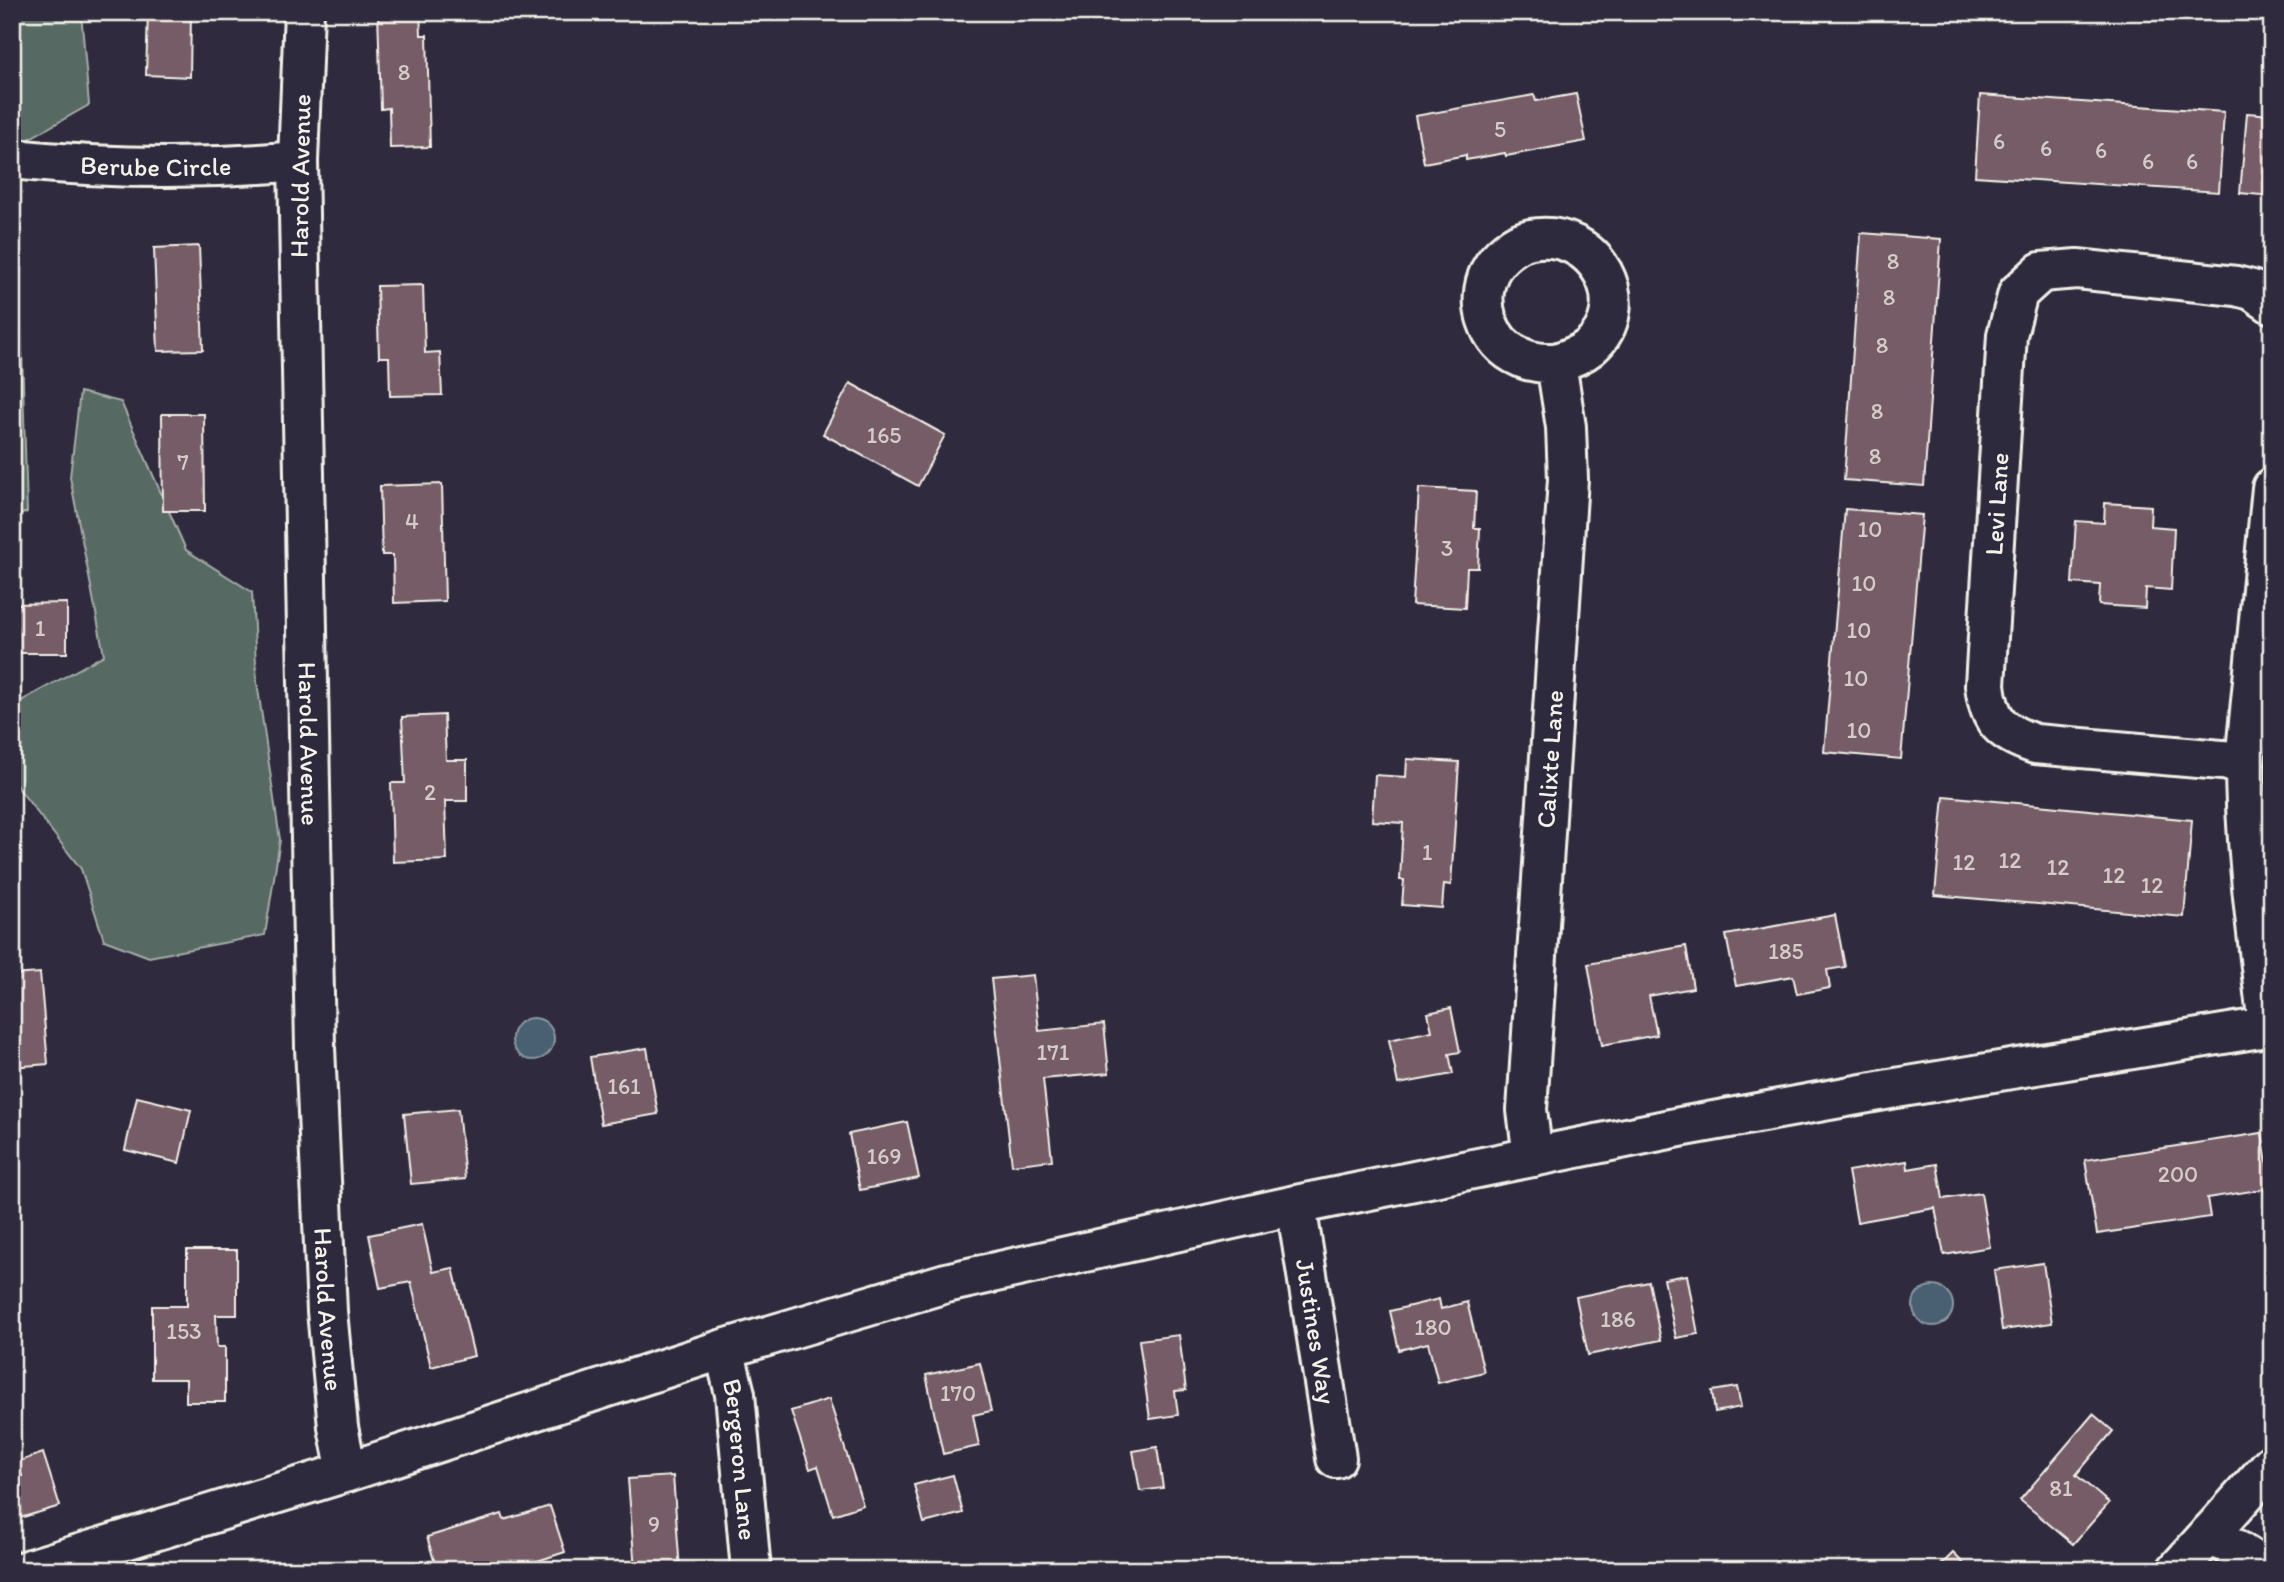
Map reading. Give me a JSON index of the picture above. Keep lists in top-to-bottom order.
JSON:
{
  "streets": {
    "street": [
      "Berube Circle",
      "Harold Avenue",
      "Levi Lane",
      "Calixte Lane",
      "Justines Way",
      "Bergeron Lane"
    ]
  },
  "crossings": [
    ["Berube Circle", "Harold Avenue"]
  ],
  "house_numbers": [
    "8",
    "5",
    "6",
    "6",
    "6",
    "6",
    "6",
    "8",
    "8",
    "8",
    "8",
    "165",
    "8",
    "7",
    "4",
    "10",
    "3",
    "10",
    "1",
    "10",
    "10",
    "10",
    "2",
    "1",
    "12",
    "12",
    "12",
    "12",
    "12",
    "185",
    "171",
    "161",
    "169",
    "200",
    "186",
    "180",
    "153",
    "170",
    "81",
    "9"
  ]
}
